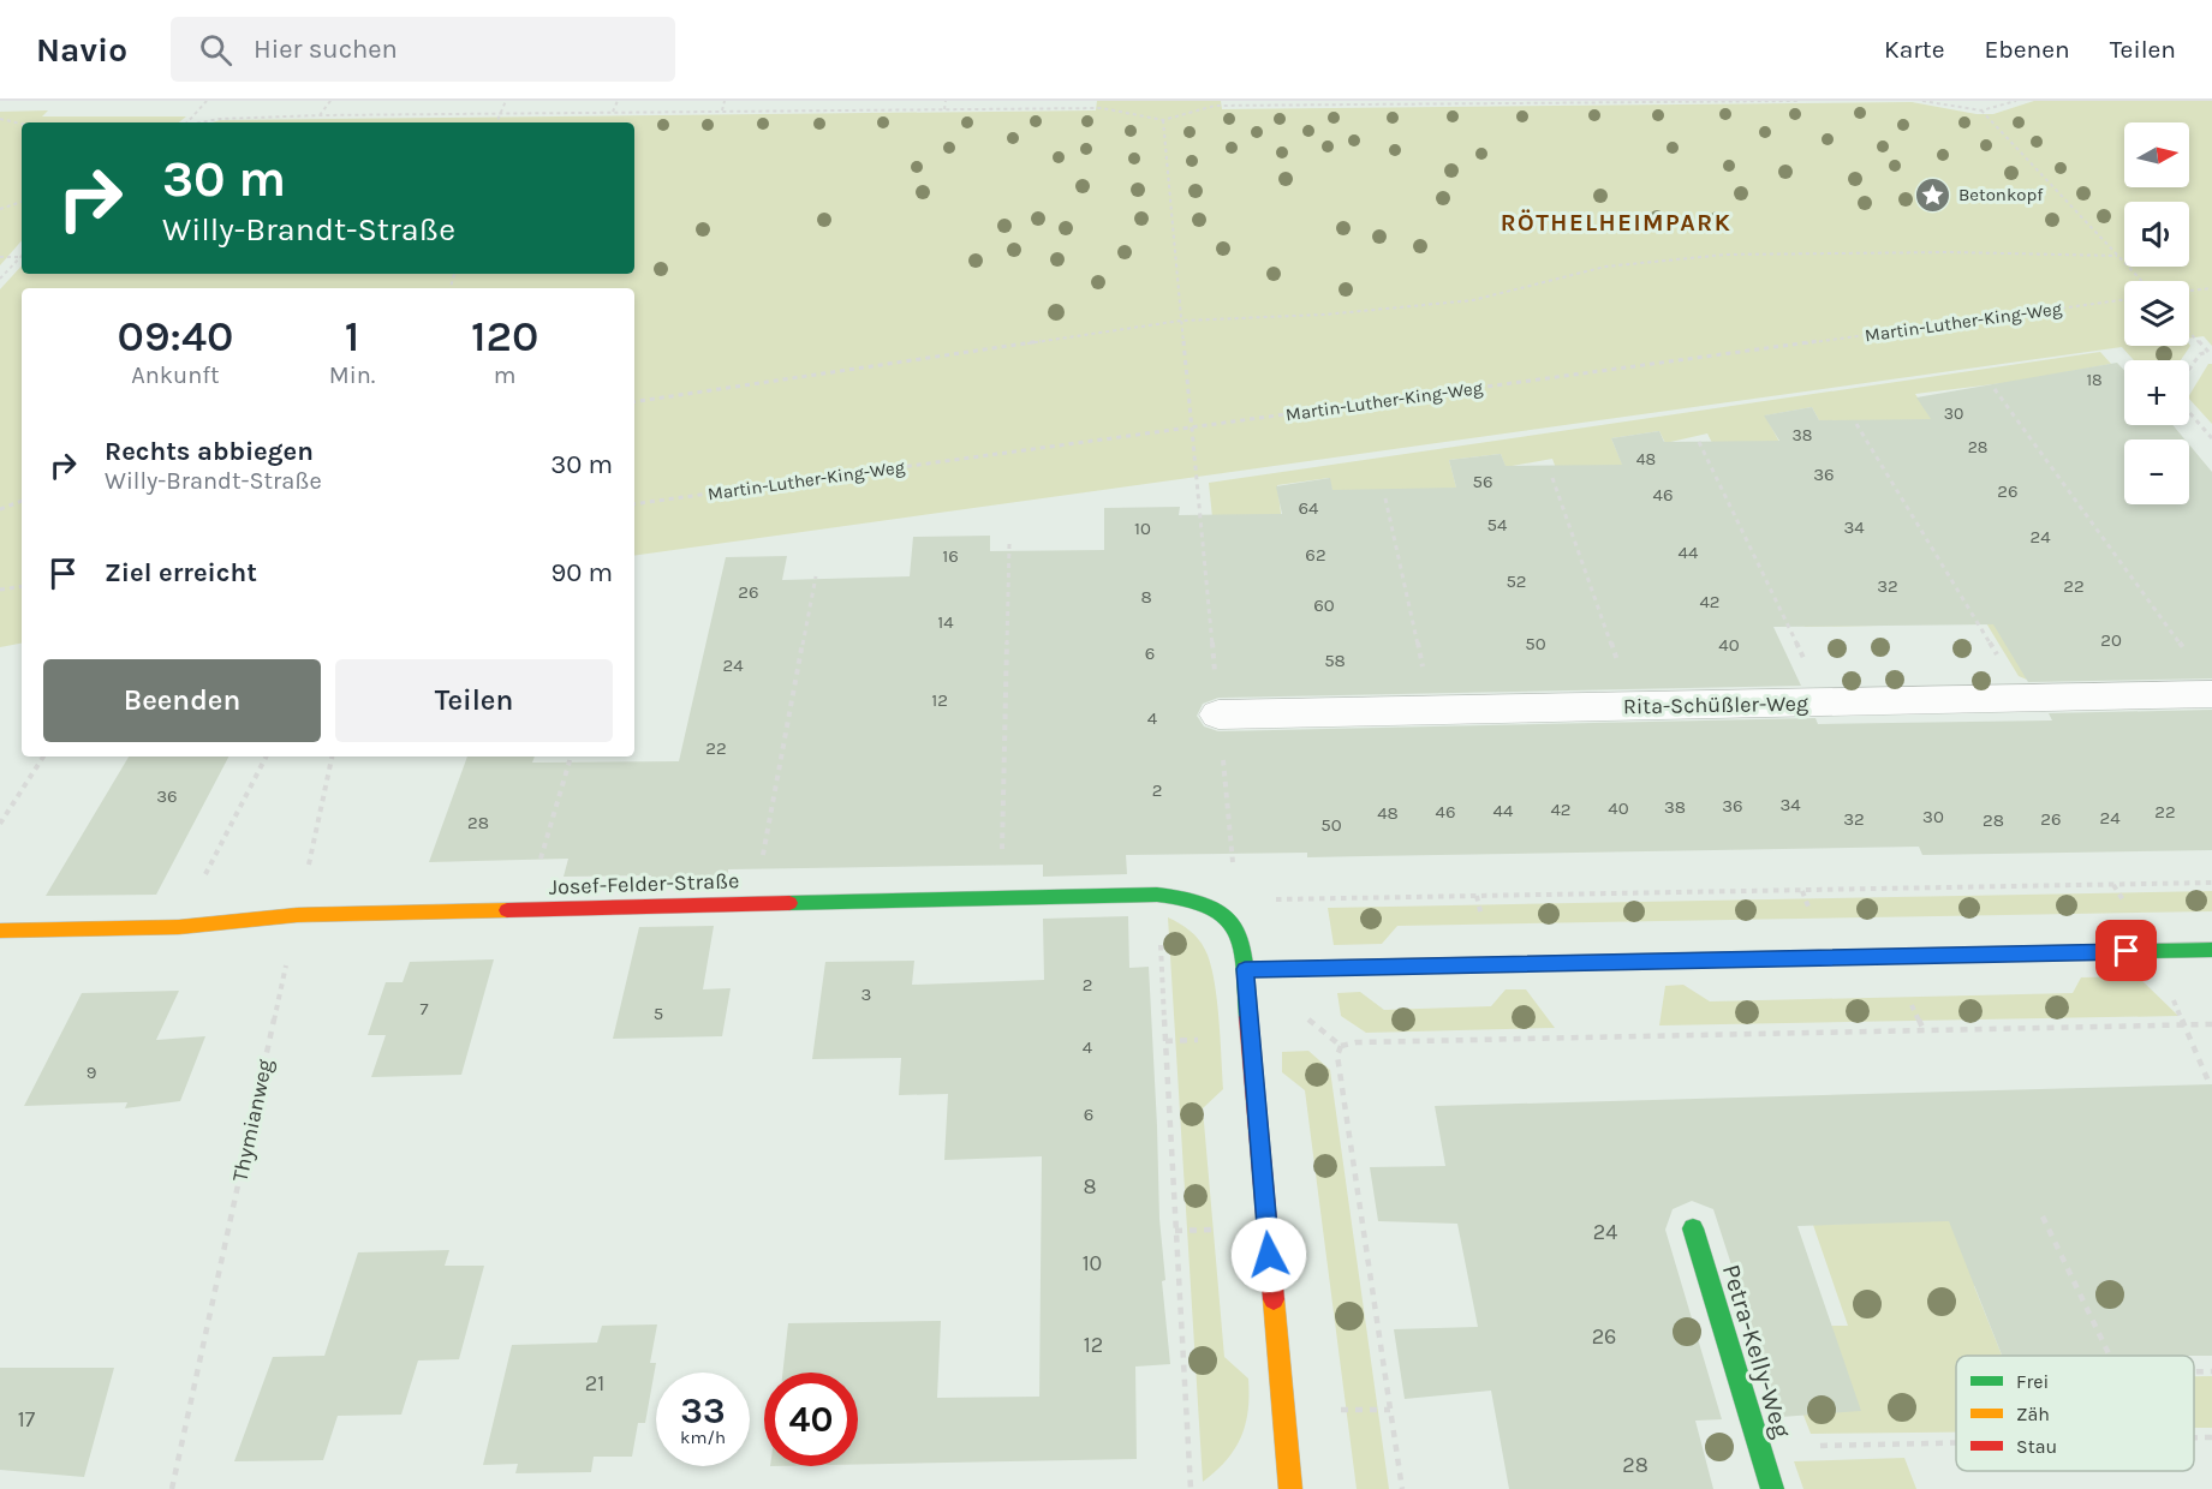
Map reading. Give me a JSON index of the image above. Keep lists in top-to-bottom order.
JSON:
{
  "streets": {
    "street": ["Rita-Schüßler-Weg", "Josef-Felder-Straße", "Petra-Kelly-Weg"],
    "path": ["Martin-Luther-King-Weg", "Thymianweg"]
  },
  "crossings": [
    ["Josef-Felder-Straße", "Thymianweg"]
  ],
  "districts": ["RÖTHELHEIMPARK"],
  "places": {
    "place": ["Betonkopf"]
  },
  "house_numbers": [
    "18",
    "30",
    "38",
    "28",
    "48",
    "36",
    "56",
    "26",
    "46",
    "64",
    "54",
    "34",
    "10",
    "24",
    "44",
    "62",
    "16",
    "52",
    "32",
    "22",
    "26",
    "8",
    "42",
    "60",
    "14",
    "20",
    "50",
    "40",
    "6",
    "58",
    "24",
    "12",
    "4",
    "22",
    "2",
    "36",
    "34",
    "36",
    "38",
    "40",
    "42",
    "44",
    "46",
    "22",
    "48",
    "30",
    "24",
    "32",
    "26",
    "28",
    "28",
    "50",
    "2",
    "3",
    "7",
    "5",
    "4",
    "9",
    "6",
    "8",
    "24",
    "10",
    "26",
    "12",
    "21",
    "17",
    "28"
  ],
  "legend": ["Frei", "Zäh", "Stau"],
  "north": "right",
  "page": {
    "header": "Navio",
    "search": "Hier suchen",
    "nav": ["Karte", "Ebenen", "Teilen"],
    "map_buttons": ["+", "−"],
    "turn": ["30 m", "Willy-Brandt-Straße"],
    "eta": [
      "09:40",
      "Ankunft",
      "1",
      "Min.",
      "120",
      "m"
    ],
    "list": [
      {
        "name": "Rechts abbiegen",
        "note": "Willy-Brandt-Straße",
        "value": "30 m"
      },
      {
        "name": "Ziel erreicht",
        "value": "90 m"
      }
    ],
    "buttons": ["Beenden", "Teilen"],
    "speed": "33 km/h",
    "limit": "40"
  }
}
